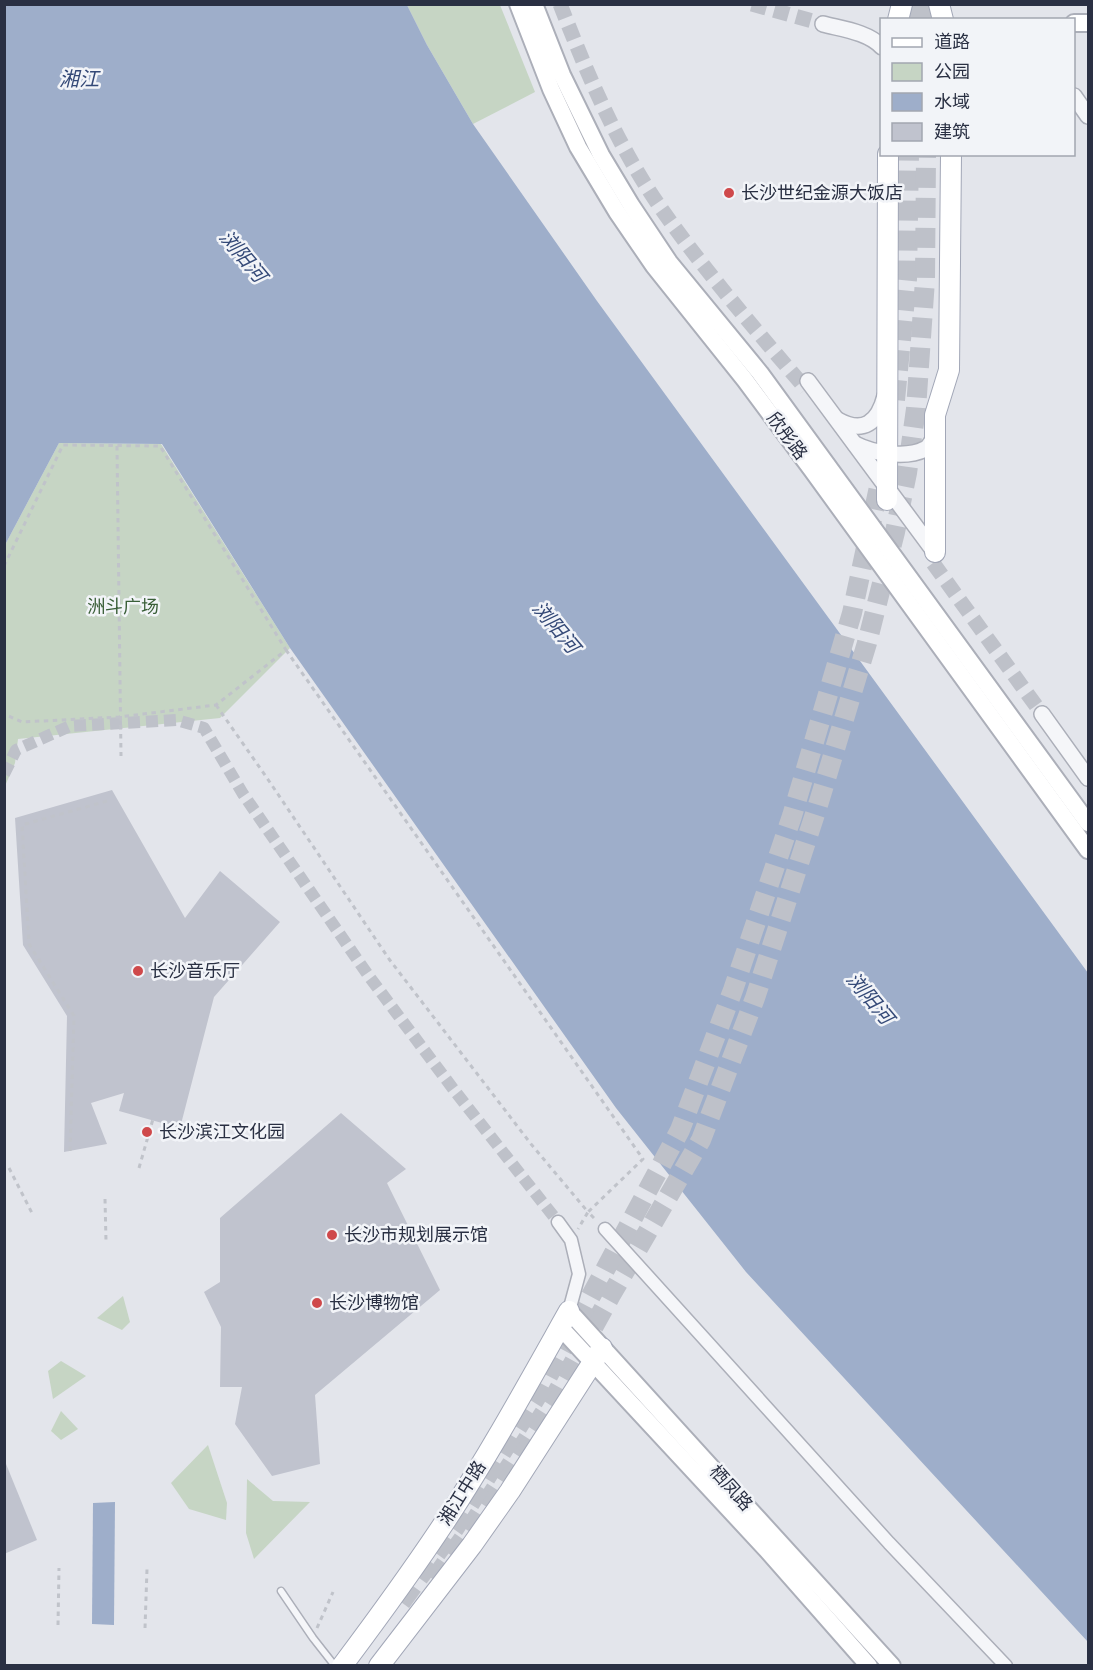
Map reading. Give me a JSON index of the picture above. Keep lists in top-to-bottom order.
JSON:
{
  "streets": {
    "main road": ["欣彤路", "栖凤路", "湘江中路"]
  },
  "crossings": [
    ["栖凤路", "湘江中路"]
  ],
  "water": ["湘江", "浏阳河"],
  "parks": ["洲斗广场"],
  "places": [
    "长沙世纪金源大饭店",
    "长沙音乐厅",
    "长沙滨江文化园",
    "长沙市规划展示馆",
    "长沙博物馆"
  ],
  "legend": [
    "道路",
    "公园",
    "水域",
    "建筑"
  ]
}
